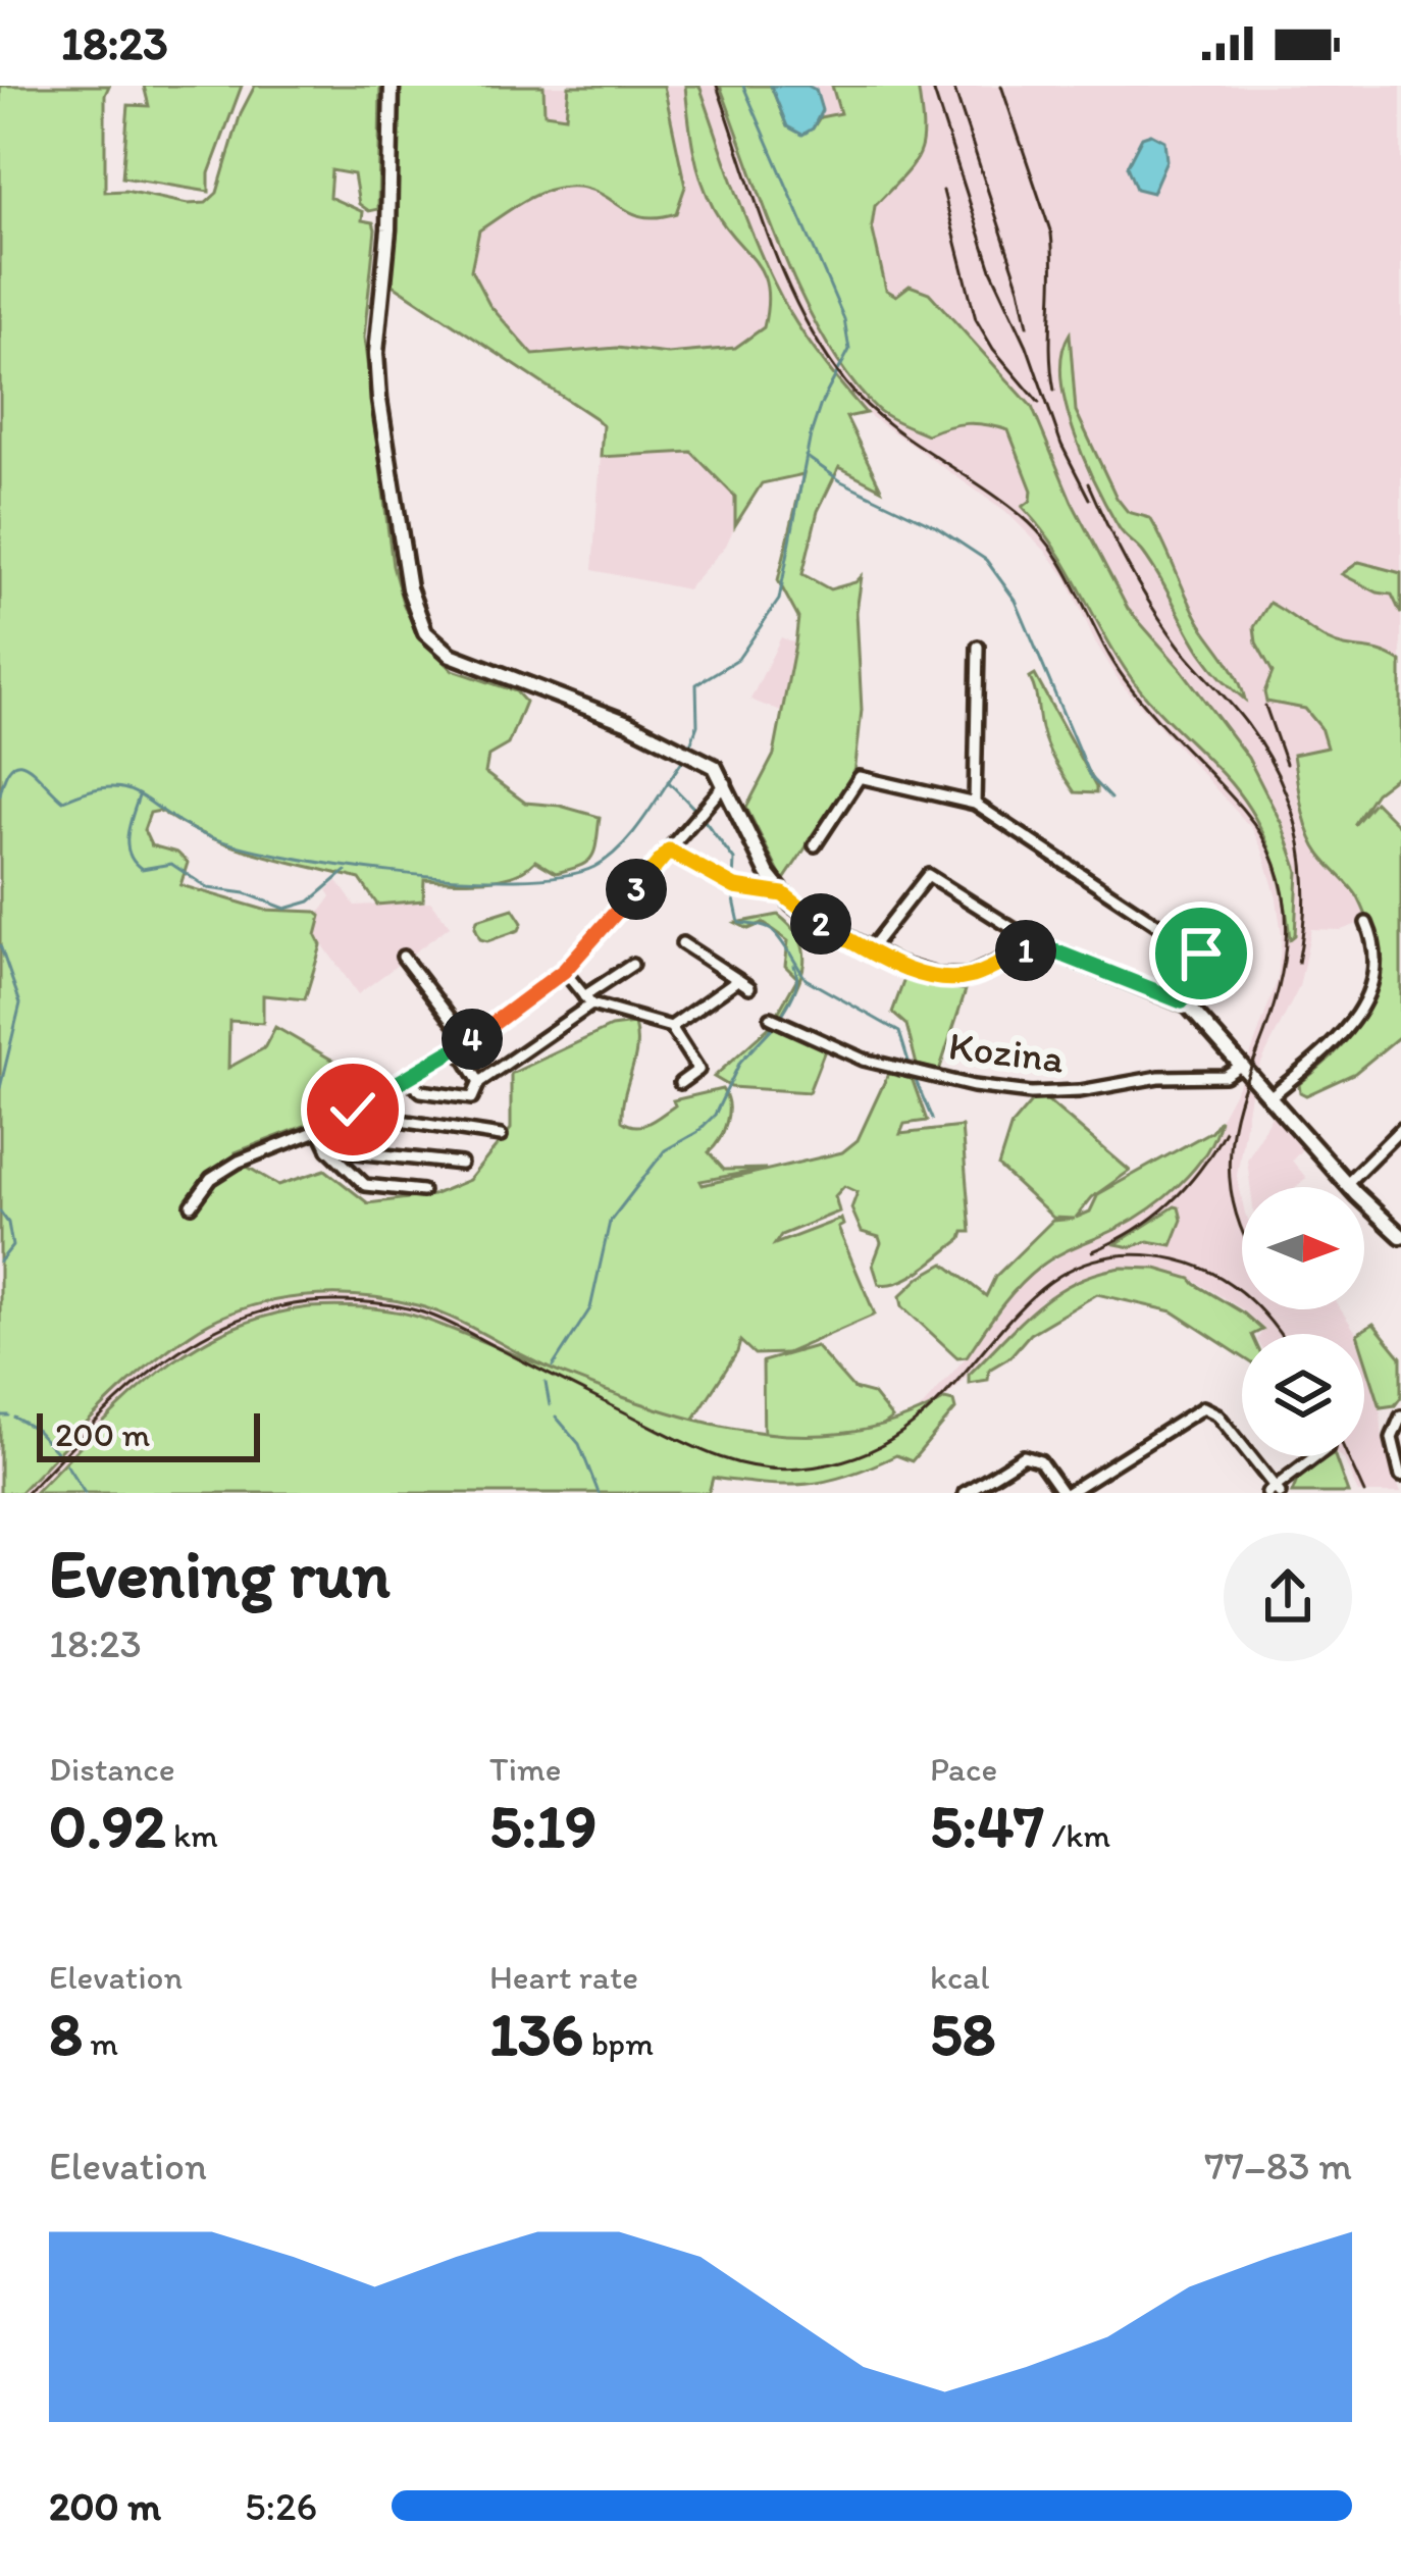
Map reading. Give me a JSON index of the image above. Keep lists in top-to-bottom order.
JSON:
{
  "streets": {
    "main road": ["Kozina"]
  },
  "scale_bar": "200 m",
  "north": "right",
  "page": {
    "status": "18:23",
    "pins": [
      "3",
      "2",
      "1",
      "4"
    ],
    "scale": "200 m",
    "heading": ["Evening run", "18:23"],
    "stats": [
      ["Distance", "0.92 km"],
      ["Time", "5:19"],
      ["Pace", "5:47 /km"],
      ["Elevation", "8 m"],
      ["Heart rate", "136 bpm"],
      ["kcal", "58"]
    ],
    "chart": ["Elevation", "77–83 m"],
    "list": [
      {
        "name": "200 m",
        "note": "5:26"
      }
    ]
  }
}
